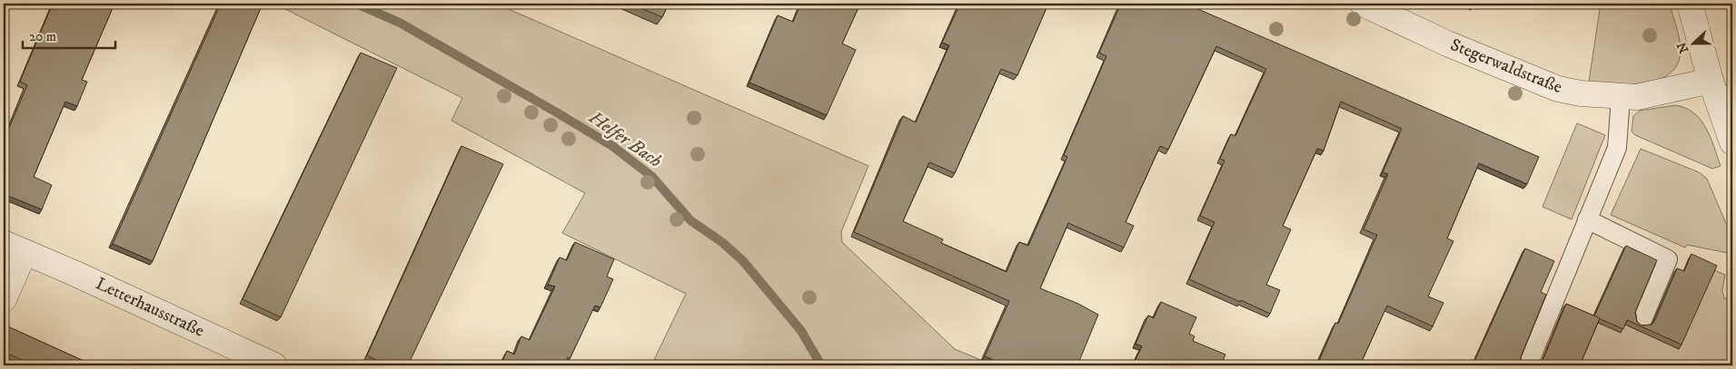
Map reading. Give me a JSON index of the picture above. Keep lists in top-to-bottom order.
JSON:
{
  "streets": {
    "street": ["Stegerwaldstraße", "Letterhausstraße"]
  },
  "water": ["Helfer Bach"],
  "scale_bar": "20 m",
  "north": "left"
}
